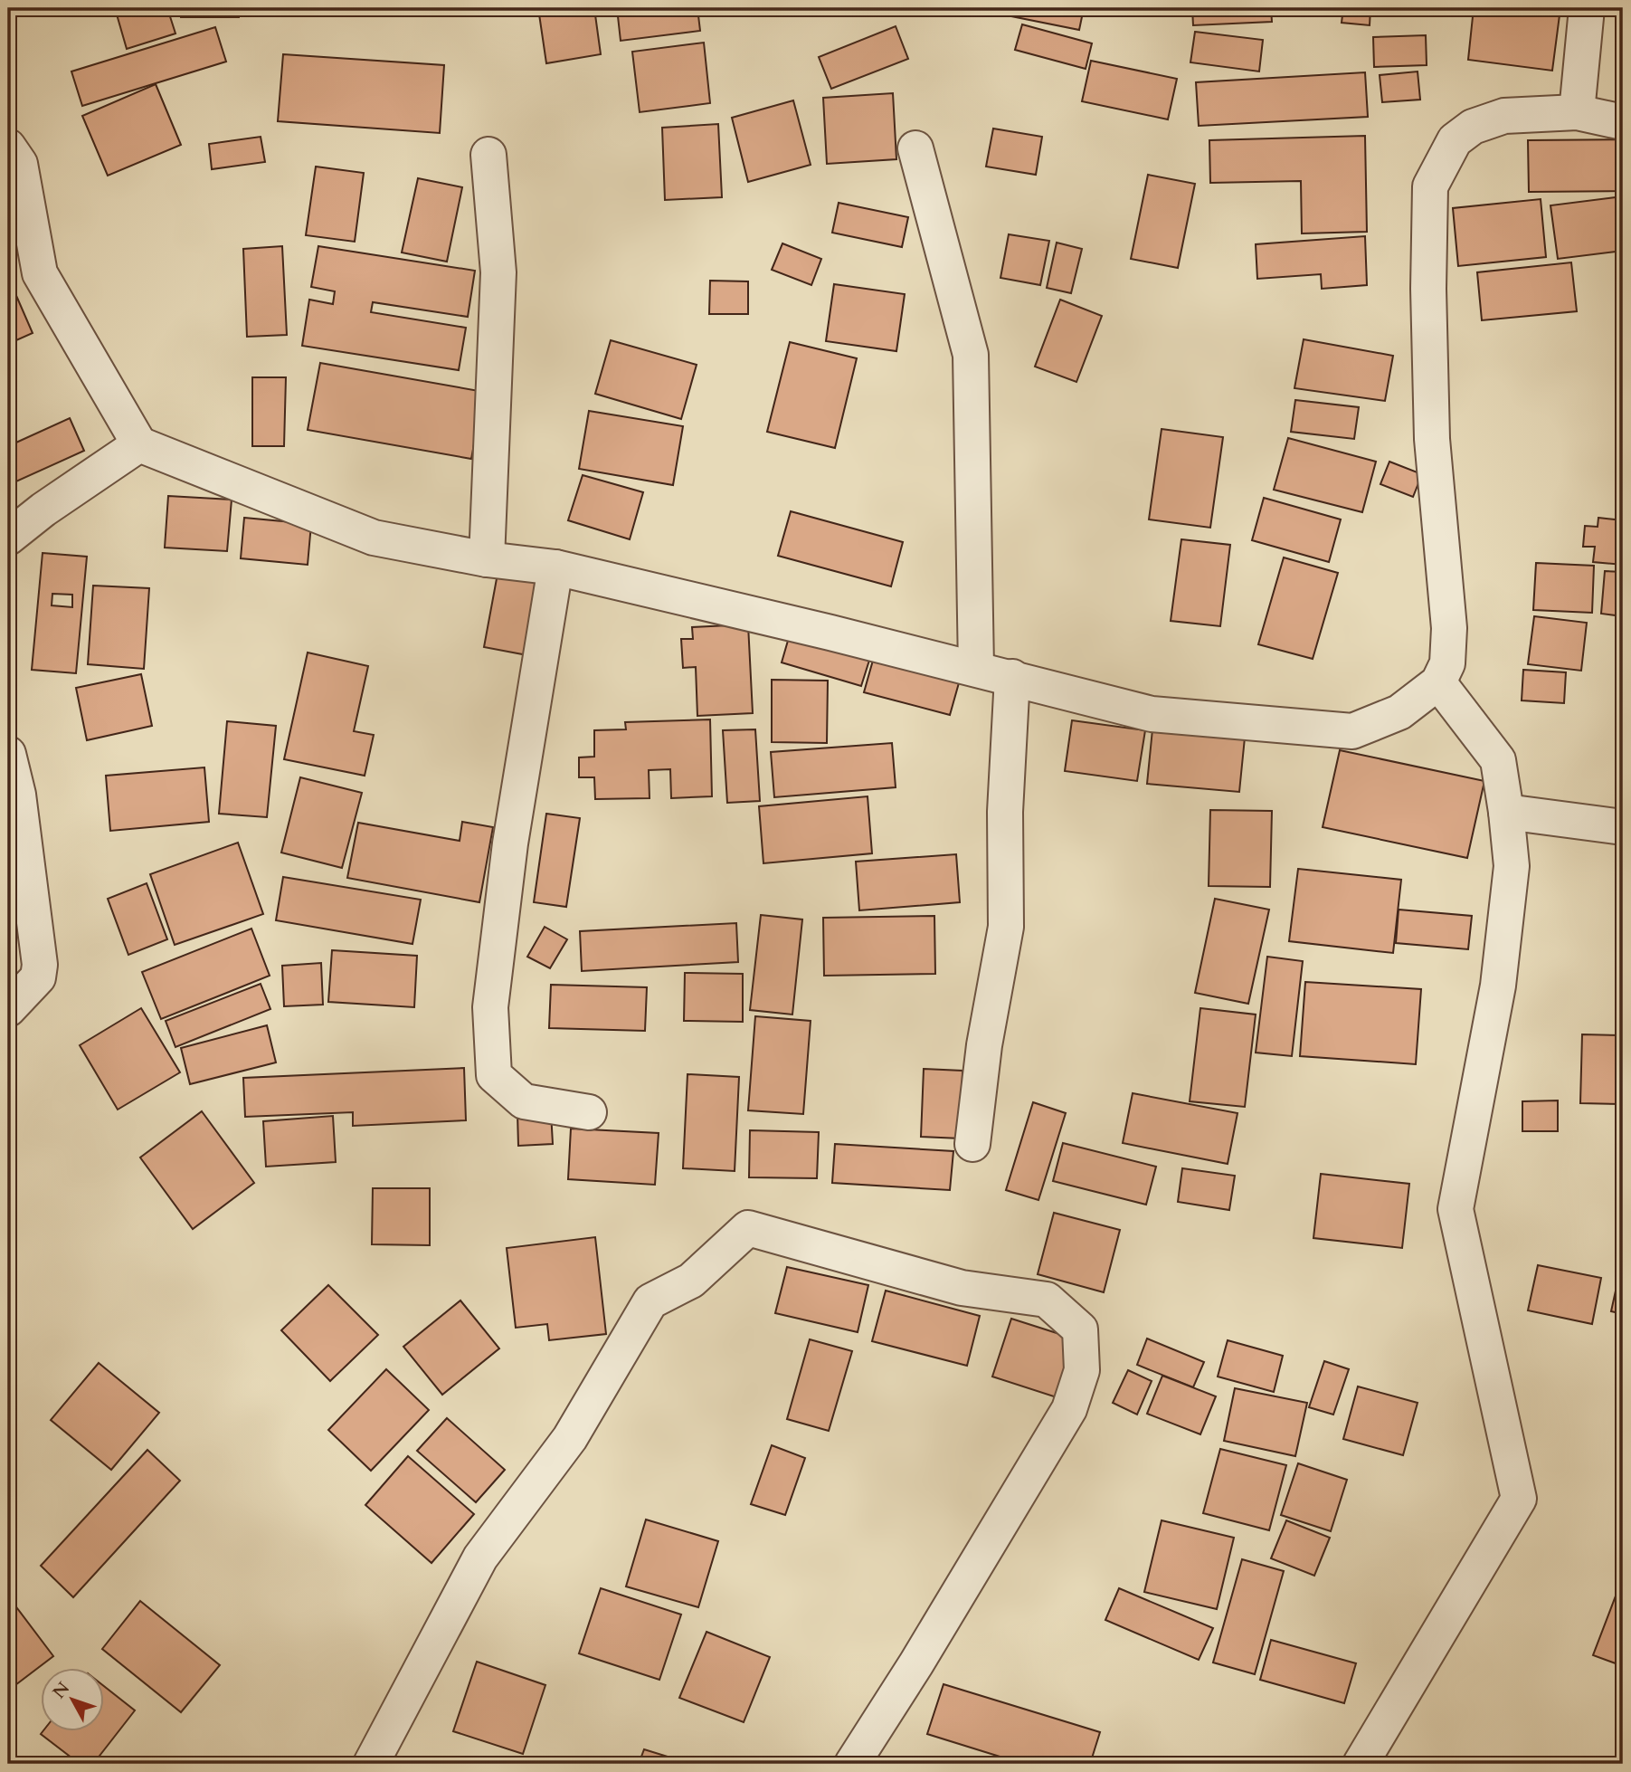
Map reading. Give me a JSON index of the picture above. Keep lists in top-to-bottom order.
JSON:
{
  "north": "top left"
}
